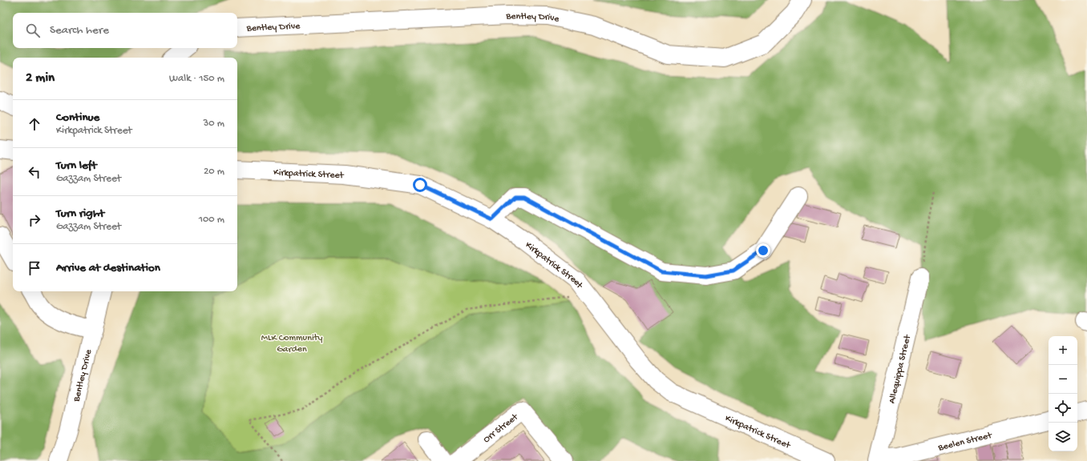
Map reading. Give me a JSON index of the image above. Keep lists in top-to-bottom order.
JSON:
{
  "streets": {
    "street": [
      "Bentley Drive",
      "Kirkpatrick Street",
      "Allequippa Street",
      "Orr Street",
      "Beelen Street"
    ]
  },
  "crossings": [
    ["Allequippa Street", "Beelen Street"]
  ],
  "parks": ["MLK Community Garden"],
  "page": {
    "search": "Search here",
    "heading": ["2 min", "Walk · 150 m"],
    "list": [
      ["Continue", "Kirkpatrick Street", "30 m"],
      ["Turn left", "Gazzam Street", "20 m"],
      ["Turn right", "Gazzam Street", "100 m"],
      "Arrive at destination"
    ],
    "map_buttons": ["+", "−"]
  }
}
